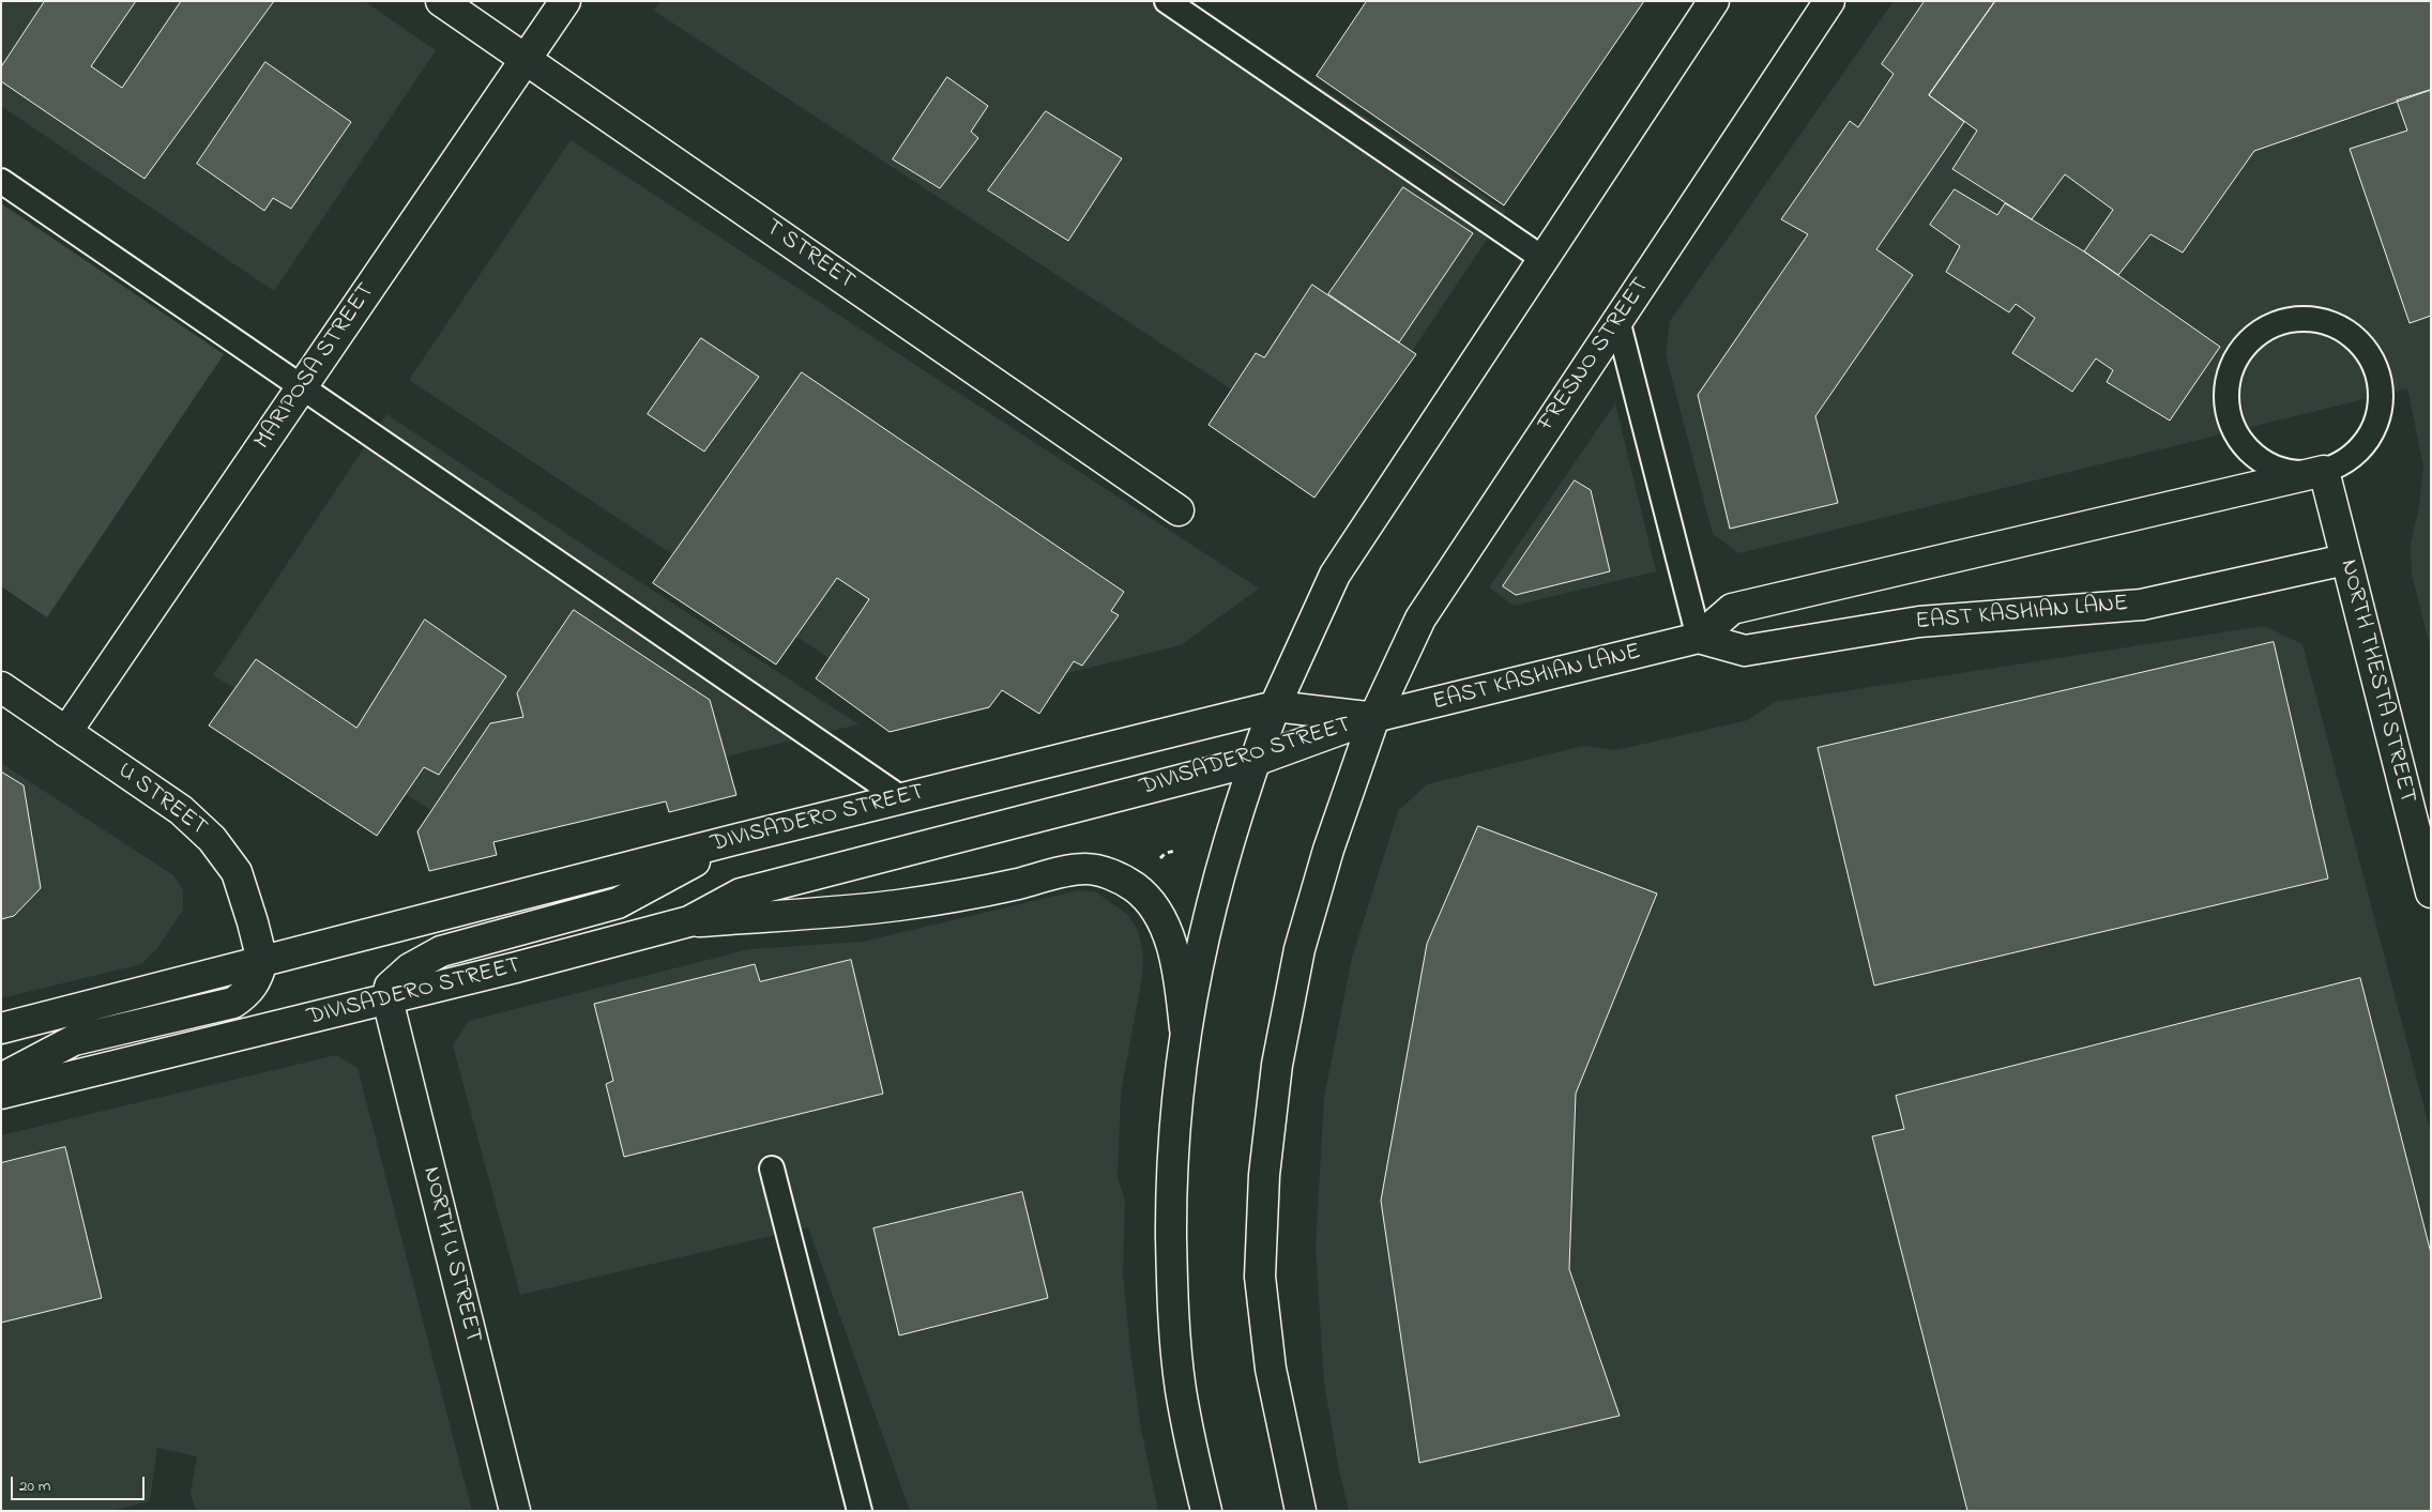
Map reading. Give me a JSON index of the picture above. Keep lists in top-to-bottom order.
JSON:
{
  "streets": {
    "main road": [
      "T STREET",
      "FRESNO STREET",
      "MARIPOSA STREET",
      "EAST KASHIAN LANE",
      "NORTH THESTA STREET",
      "DIVISADERO STREET",
      "U STREET",
      "NORTH U STREET"
    ]
  },
  "crossings": [
    ["T STREET", "MARIPOSA STREET"],
    ["FRESNO STREET", "EAST KASHIAN LANE"],
    ["FRESNO STREET", "DIVISADERO STREET"],
    ["MARIPOSA STREET", "U STREET"],
    ["EAST KASHIAN LANE", "NORTH THESTA STREET"],
    ["EAST KASHIAN LANE", "DIVISADERO STREET"],
    ["DIVISADERO STREET", "U STREET"],
    ["DIVISADERO STREET", "NORTH U STREET"]
  ],
  "scale_bar": "20 m"
}
